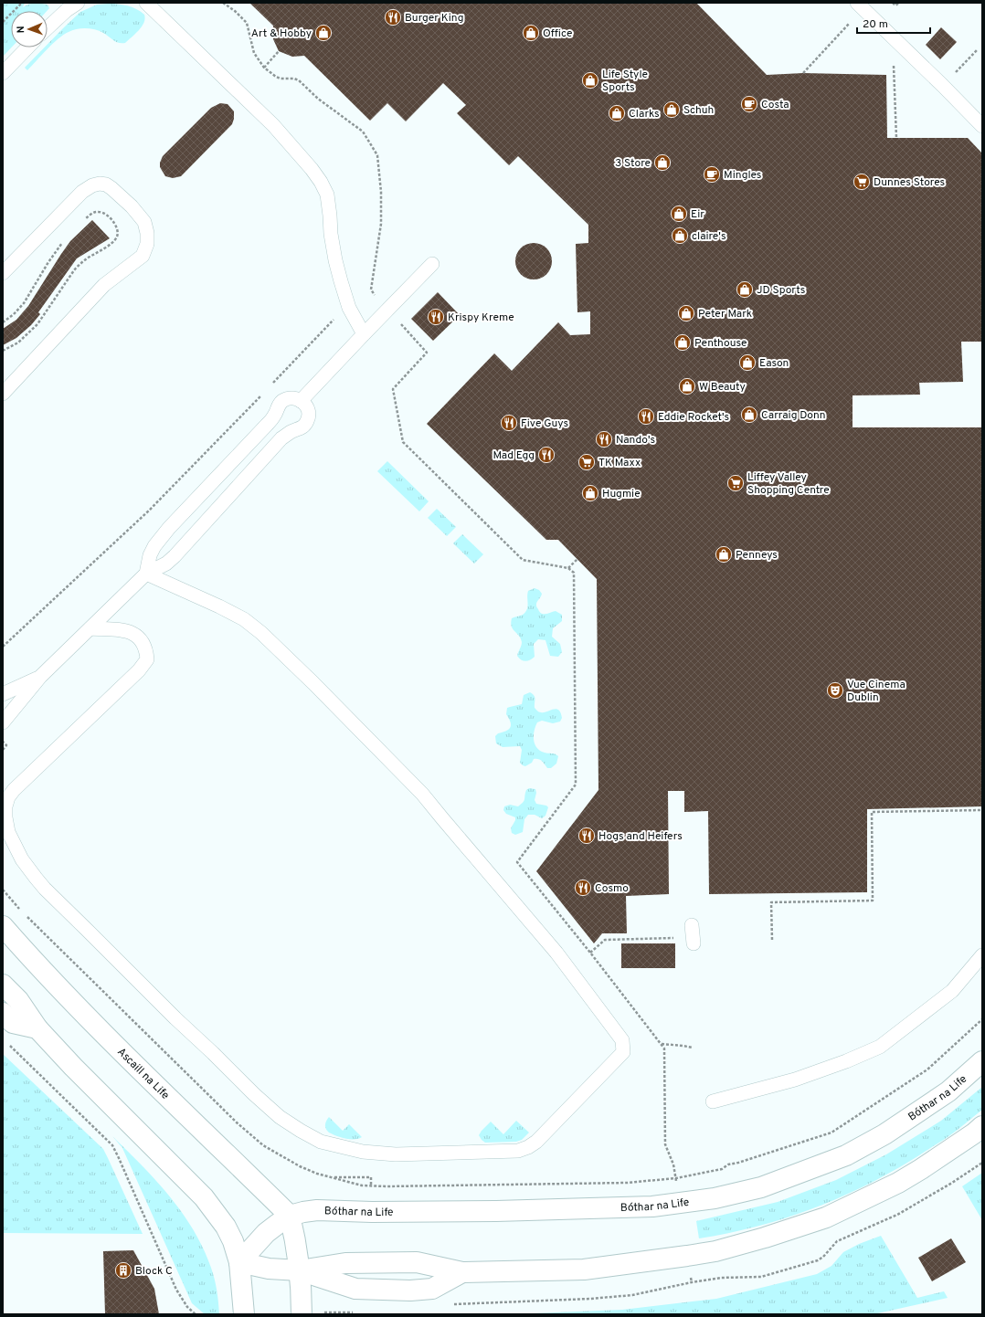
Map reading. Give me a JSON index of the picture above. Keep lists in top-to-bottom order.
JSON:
{
  "streets": {
    "street": ["Ascaill na Life", "Bóthar na Life"]
  },
  "crossings": [
    ["Ascaill na Life", "Bóthar na Life"]
  ],
  "places": {
    "restaurant": [
      "Burger King",
      "Krispy Kreme",
      "Eddie Rocket's",
      "Five Guys",
      "Nando's",
      "Mad Egg",
      "Hogs and Heifers",
      "Cosmo"
    ],
    "shop": [
      "Art & Hobby",
      "Office",
      "Life Style Sports",
      "Schuh",
      "Clarks",
      "3 Store",
      "Eir",
      "claire's",
      "JD Sports",
      "Peter Mark",
      "Penthouse",
      "Eason",
      "W Beauty",
      "Carraig Donn",
      "Hugmie",
      "Penneys"
    ],
    "cafe": ["Costa", "Mingles"],
    "supermarket": ["Dunnes Stores", "TK Maxx", "Liffey Valley Shopping Centre"],
    "theatre": ["Vue Cinema Dublin"],
    "building": ["Block C"]
  },
  "scale_bar": "20 m",
  "north": "left"
}
